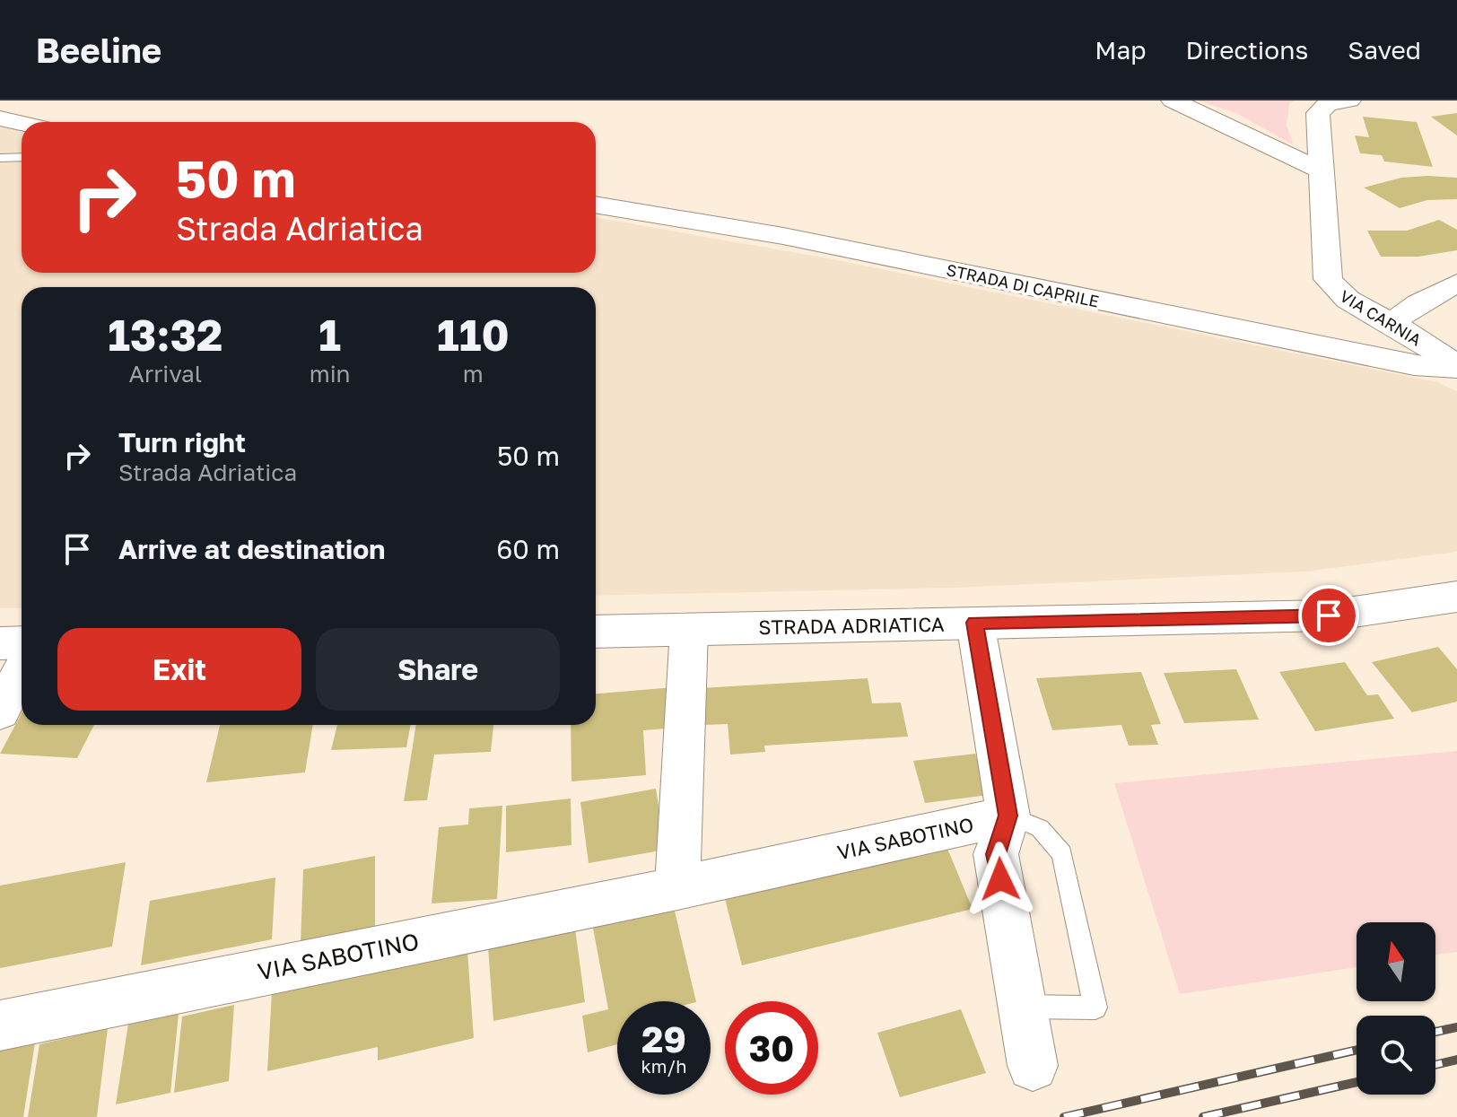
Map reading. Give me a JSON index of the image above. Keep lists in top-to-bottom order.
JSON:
{
  "streets": {
    "main road": ["STRADA ADRIATICA"],
    "street": ["STRADA DI CAPRILE", "VIA CARNIA", "VIA SABOTINO"]
  },
  "crossings": [
    ["STRADA DI CAPRILE", "VIA CARNIA"]
  ],
  "north": "top",
  "page": {
    "header": "Beeline",
    "nav": ["Map", "Directions", "Saved"],
    "turn": ["50 m", "Strada Adriatica"],
    "eta": [
      "13:32",
      "Arrival",
      "1",
      "min",
      "110",
      "m"
    ],
    "list": [
      {
        "name": "Turn right",
        "note": "Strada Adriatica",
        "value": "50 m"
      },
      {
        "name": "Arrive at destination",
        "value": "60 m"
      }
    ],
    "buttons": ["Exit", "Share"],
    "speed": "29 km/h",
    "limit": "30"
  }
}
